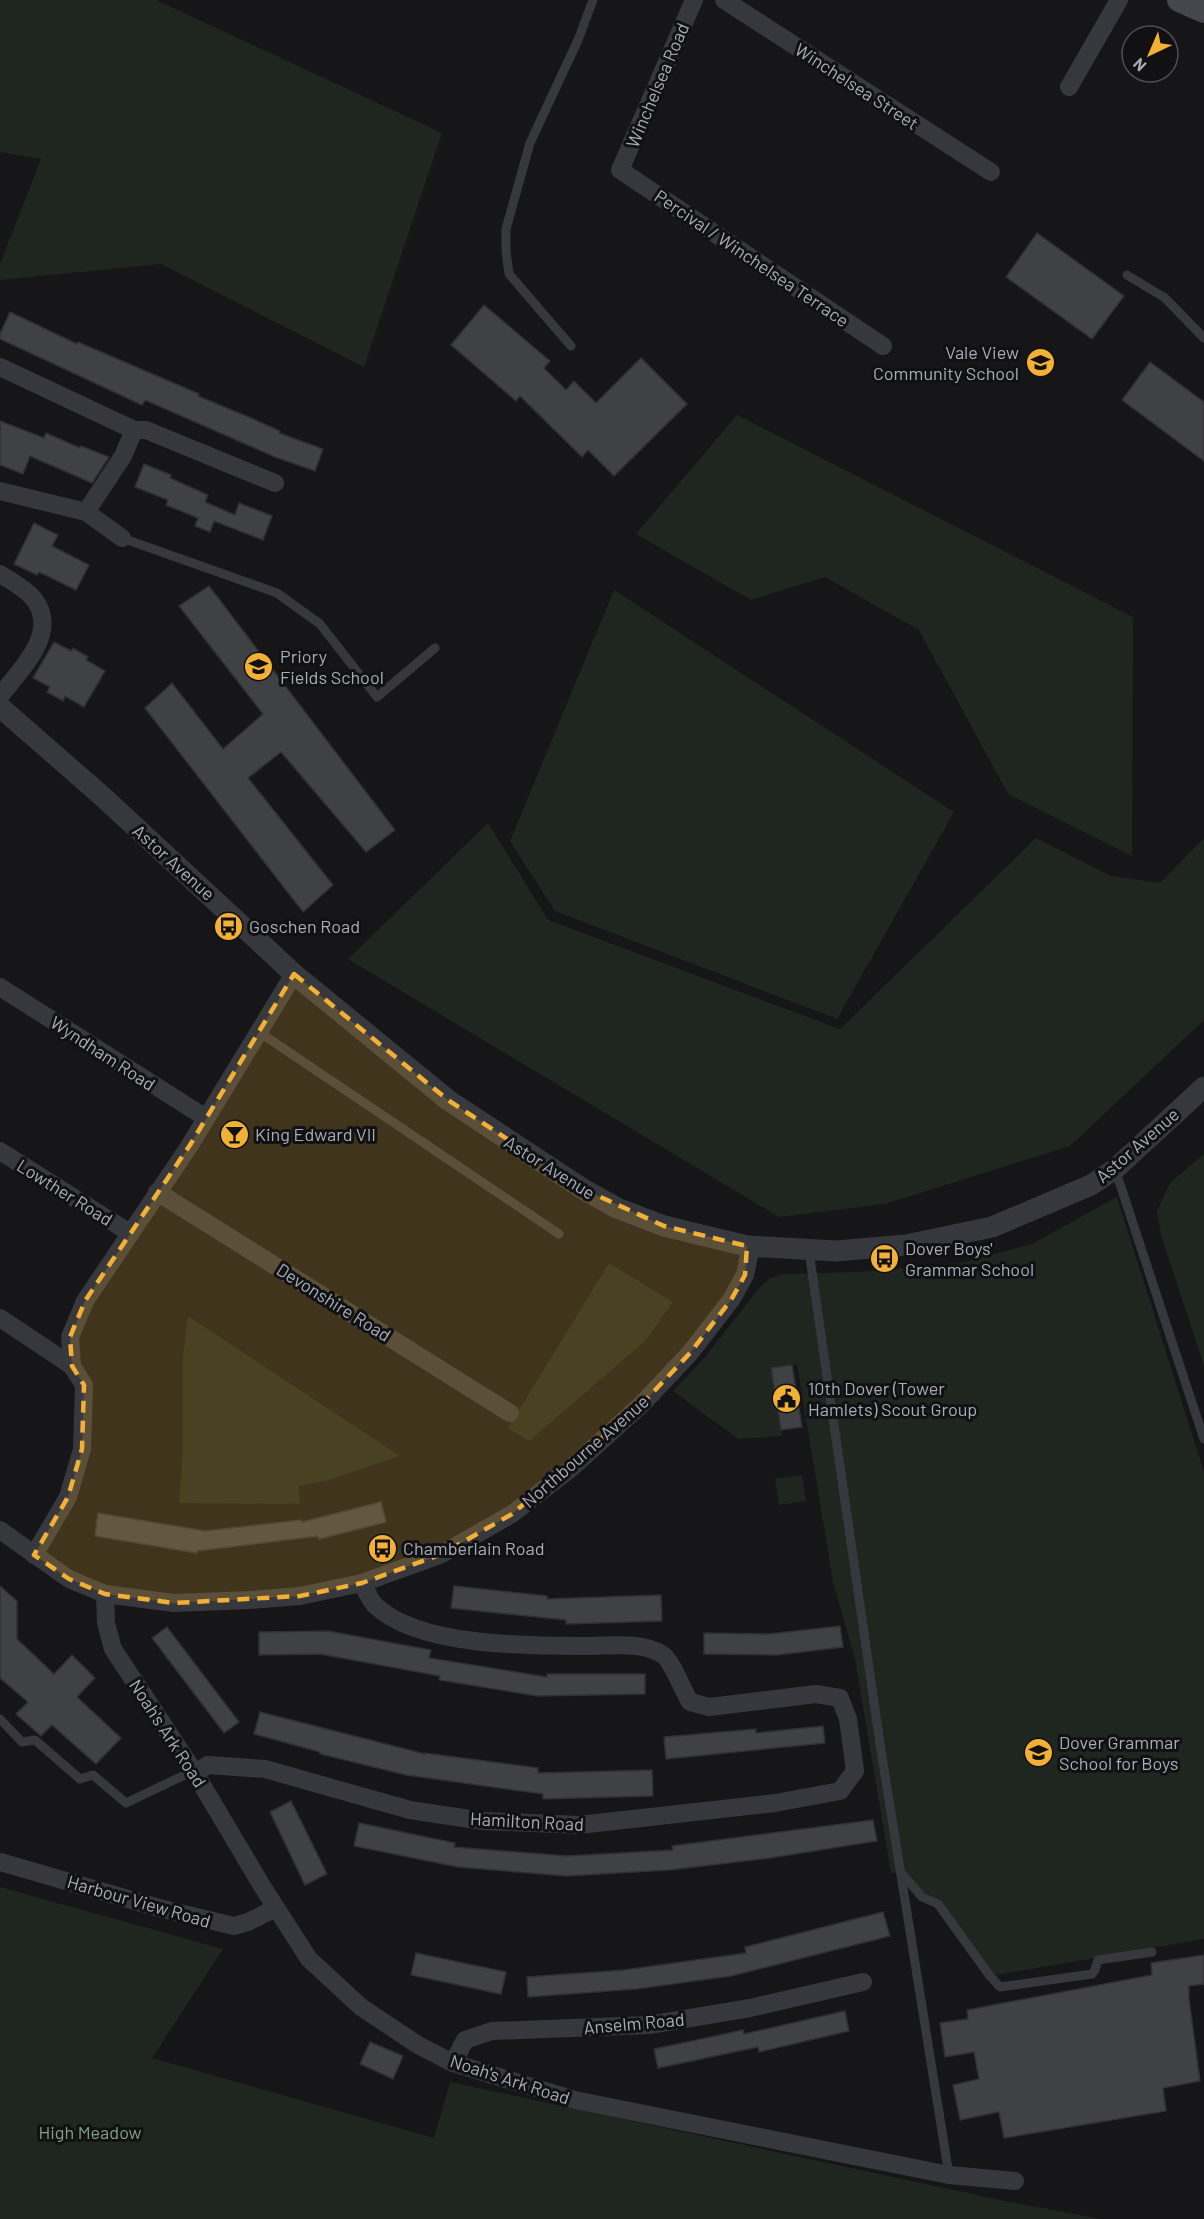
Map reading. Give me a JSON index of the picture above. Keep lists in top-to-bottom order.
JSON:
{
  "streets": {
    "street": [
      "Winchelsea Road",
      "Winchelsea Street",
      "Percival / Winchelsea Terrace",
      "Astor Avenue",
      "Wyndham Road",
      "Lowther Road",
      "Devonshire Road",
      "Northbourne Avenue",
      "Noah's Ark Road",
      "Hamilton Road",
      "Harbour View Road",
      "Anselm Road"
    ]
  },
  "crossings": [
    ["Winchelsea Road", "Percival / Winchelsea Terrace"],
    ["Astor Avenue", "Northbourne Avenue"],
    ["Northbourne Avenue", "Noah's Ark Road"],
    ["Northbourne Avenue", "Hamilton Road"],
    ["Noah's Ark Road", "Hamilton Road"],
    ["Noah's Ark Road", "Harbour View Road"],
    ["Noah's Ark Road", "Anselm Road"]
  ],
  "parks": ["High Meadow"],
  "places": {
    "school or university": ["Vale View Community School", "Priory Fields School", "Dover Grammar School for Boys"],
    "bus stop": ["Goschen Road", "Dover Boys' Grammar School", "Chamberlain Road"],
    "bar": ["King Edward VII"],
    "public building": ["10th Dover (Tower Hamlets) Scout Group"]
  },
  "north": "bottom left"
}
